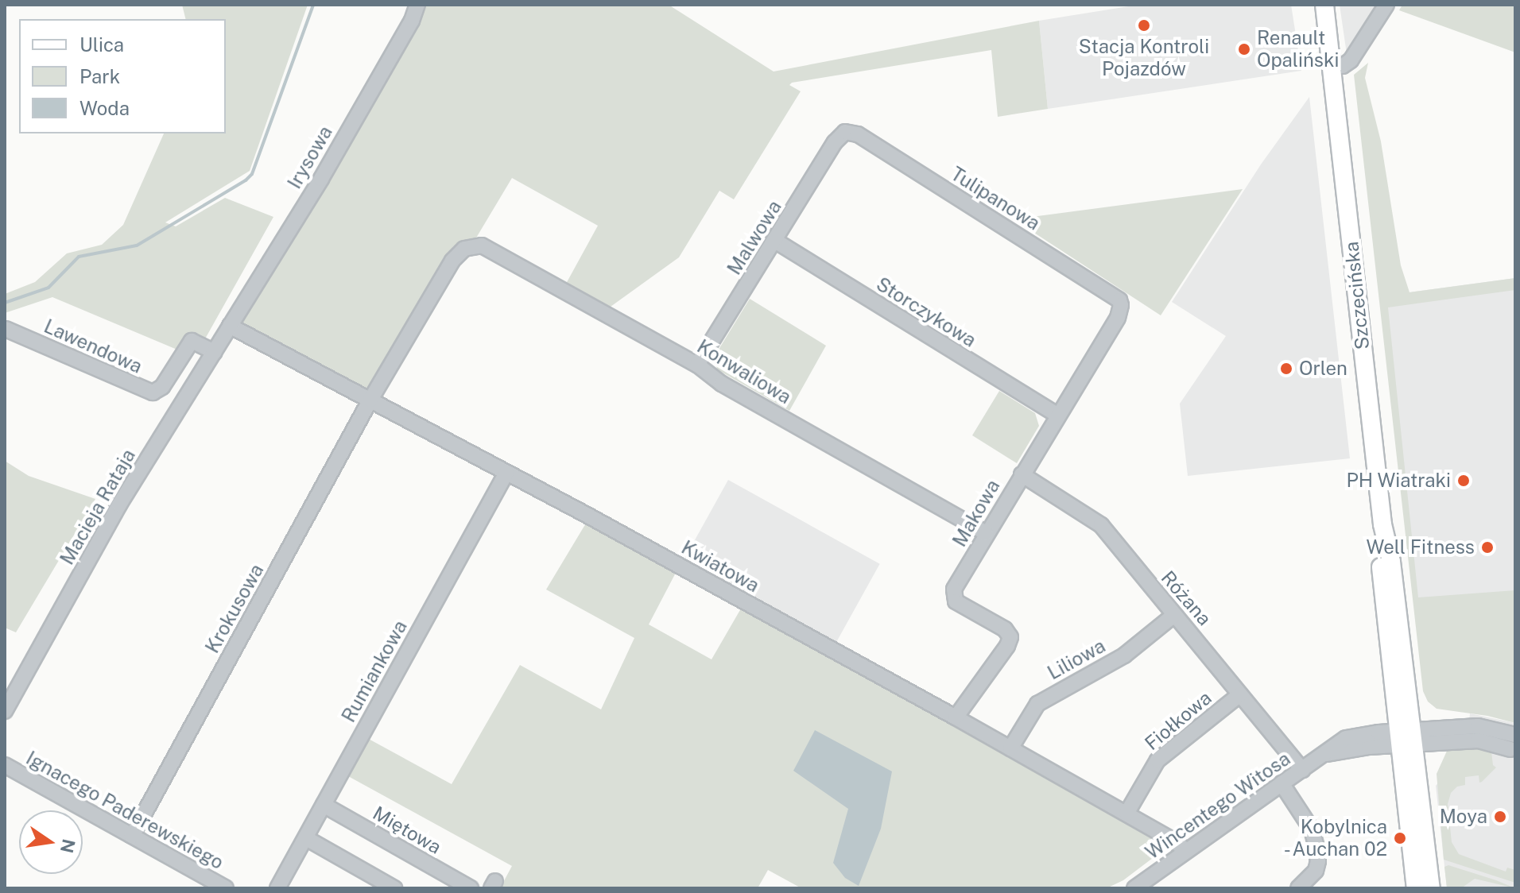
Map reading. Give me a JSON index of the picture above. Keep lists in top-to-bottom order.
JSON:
{
  "streets": {
    "main road": ["Szczecińska"],
    "street": [
      "Irysowa",
      "Tulipanowa",
      "Malwowa",
      "Storczykowa",
      "Lawendowa",
      "Konwaliowa",
      "Macieja Rataja",
      "Makowa",
      "Kwiatowa",
      "Różana",
      "Krokusowa",
      "Liliowa",
      "Rumiankowa",
      "Fiołkowa",
      "Wincentego Witosa",
      "Ignacego Paderewskiego",
      "Miętowa"
    ]
  },
  "crossings": [
    ["Irysowa", "Macieja Rataja"],
    ["Irysowa", "Kwiatowa"],
    ["Tulipanowa", "Malwowa"],
    ["Tulipanowa", "Makowa"],
    ["Malwowa", "Storczykowa"],
    ["Malwowa", "Konwaliowa"],
    ["Szczecińska", "Wincentego Witosa"],
    ["Storczykowa", "Makowa"],
    ["Lawendowa", "Macieja Rataja"],
    ["Konwaliowa", "Makowa"],
    ["Konwaliowa", "Krokusowa"],
    ["Macieja Rataja", "Kwiatowa"],
    ["Makowa", "Kwiatowa"],
    ["Makowa", "Różana"],
    ["Kwiatowa", "Krokusowa"],
    ["Kwiatowa", "Liliowa"],
    ["Kwiatowa", "Rumiankowa"],
    ["Kwiatowa", "Fiołkowa"],
    ["Kwiatowa", "Wincentego Witosa"],
    ["Różana", "Liliowa"],
    ["Różana", "Fiołkowa"],
    ["Różana", "Wincentego Witosa"],
    ["Krokusowa", "Ignacego Paderewskiego"],
    ["Rumiankowa", "Miętowa"]
  ],
  "places": [
    "Stacja Kontroli Pojazdów",
    "Renault Opaliński",
    "Orlen",
    "PH Wiatraki",
    "Well Fitness",
    "Moya",
    "Kobylnica - Auchan 02"
  ],
  "legend": ["Ulica", "Park", "Woda"],
  "north": "right"
}
